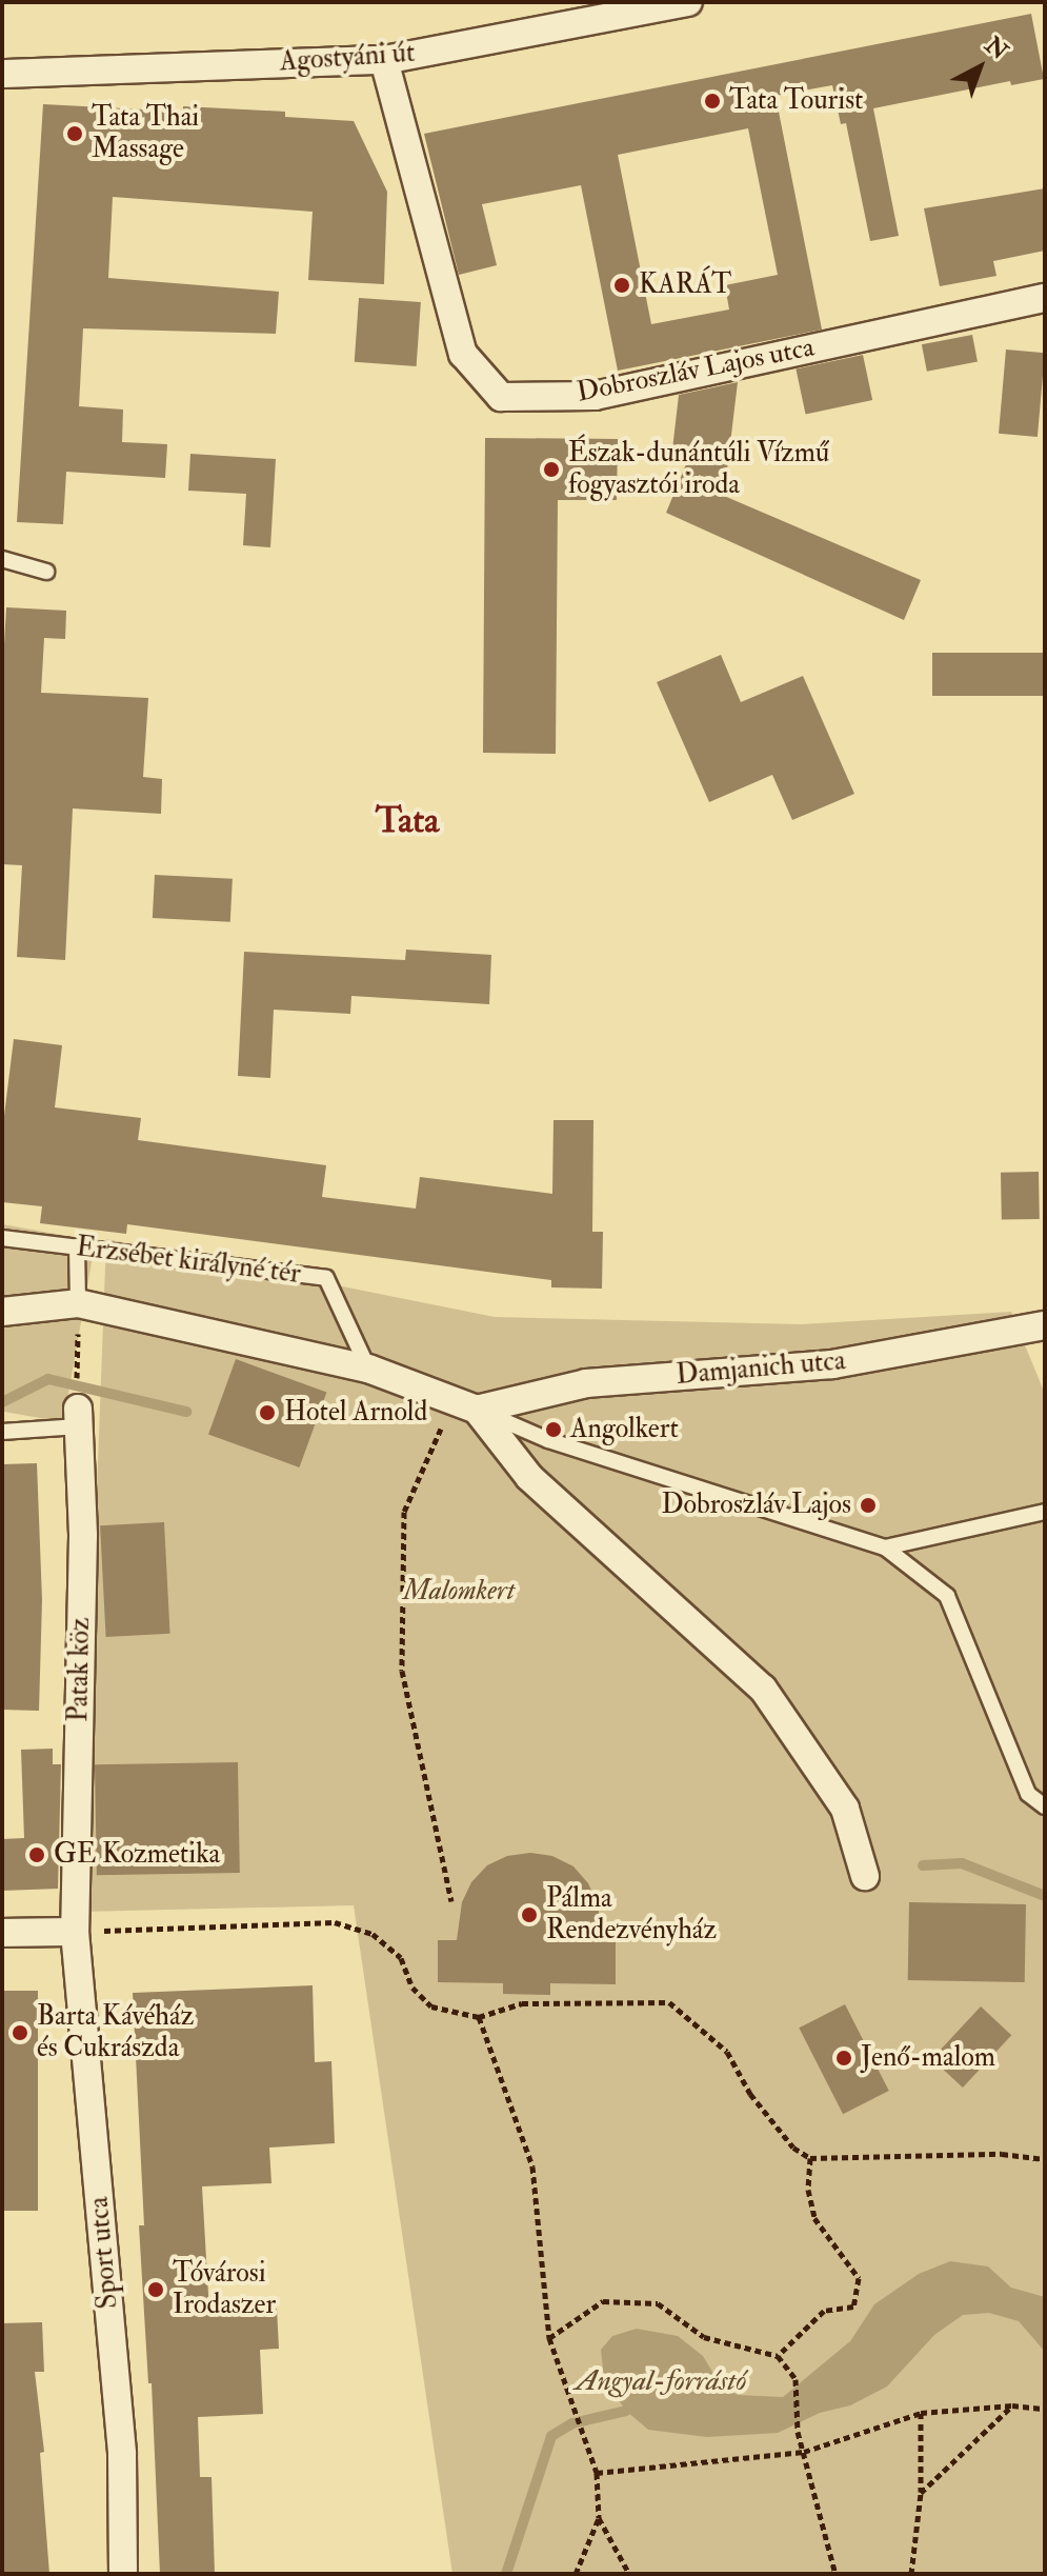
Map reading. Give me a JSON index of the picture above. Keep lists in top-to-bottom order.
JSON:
{
  "streets": {
    "street": [
      "Agostyáni út",
      "Dobroszláv Lajos utca",
      "Erzsébet királyné tér",
      "Damjanich utca",
      "Patak köz",
      "Sport utca"
    ]
  },
  "crossings": [
    ["Agostyáni út", "Dobroszláv Lajos utca"],
    ["Erzsébet királyné tér", "Damjanich utca"],
    ["Patak köz", "Sport utca"]
  ],
  "districts": ["Tata"],
  "water": ["Angyal-forrástó"],
  "parks": ["Malomkert"],
  "places": [
    "Tata Tourist",
    "Tata Thai Massage",
    "KARÁT",
    "Észak-dunántúli Vízmű fogyasztói iroda",
    "Hotel Arnold",
    "Angolkert",
    "Dobroszláv Lajos",
    "GE Kozmetika",
    "Pálma Rendezvényház",
    "Barta Kávéház és Cukrászda",
    "Jenő-malom",
    "Tóvárosi Irodaszer"
  ],
  "north": "top right"
}
